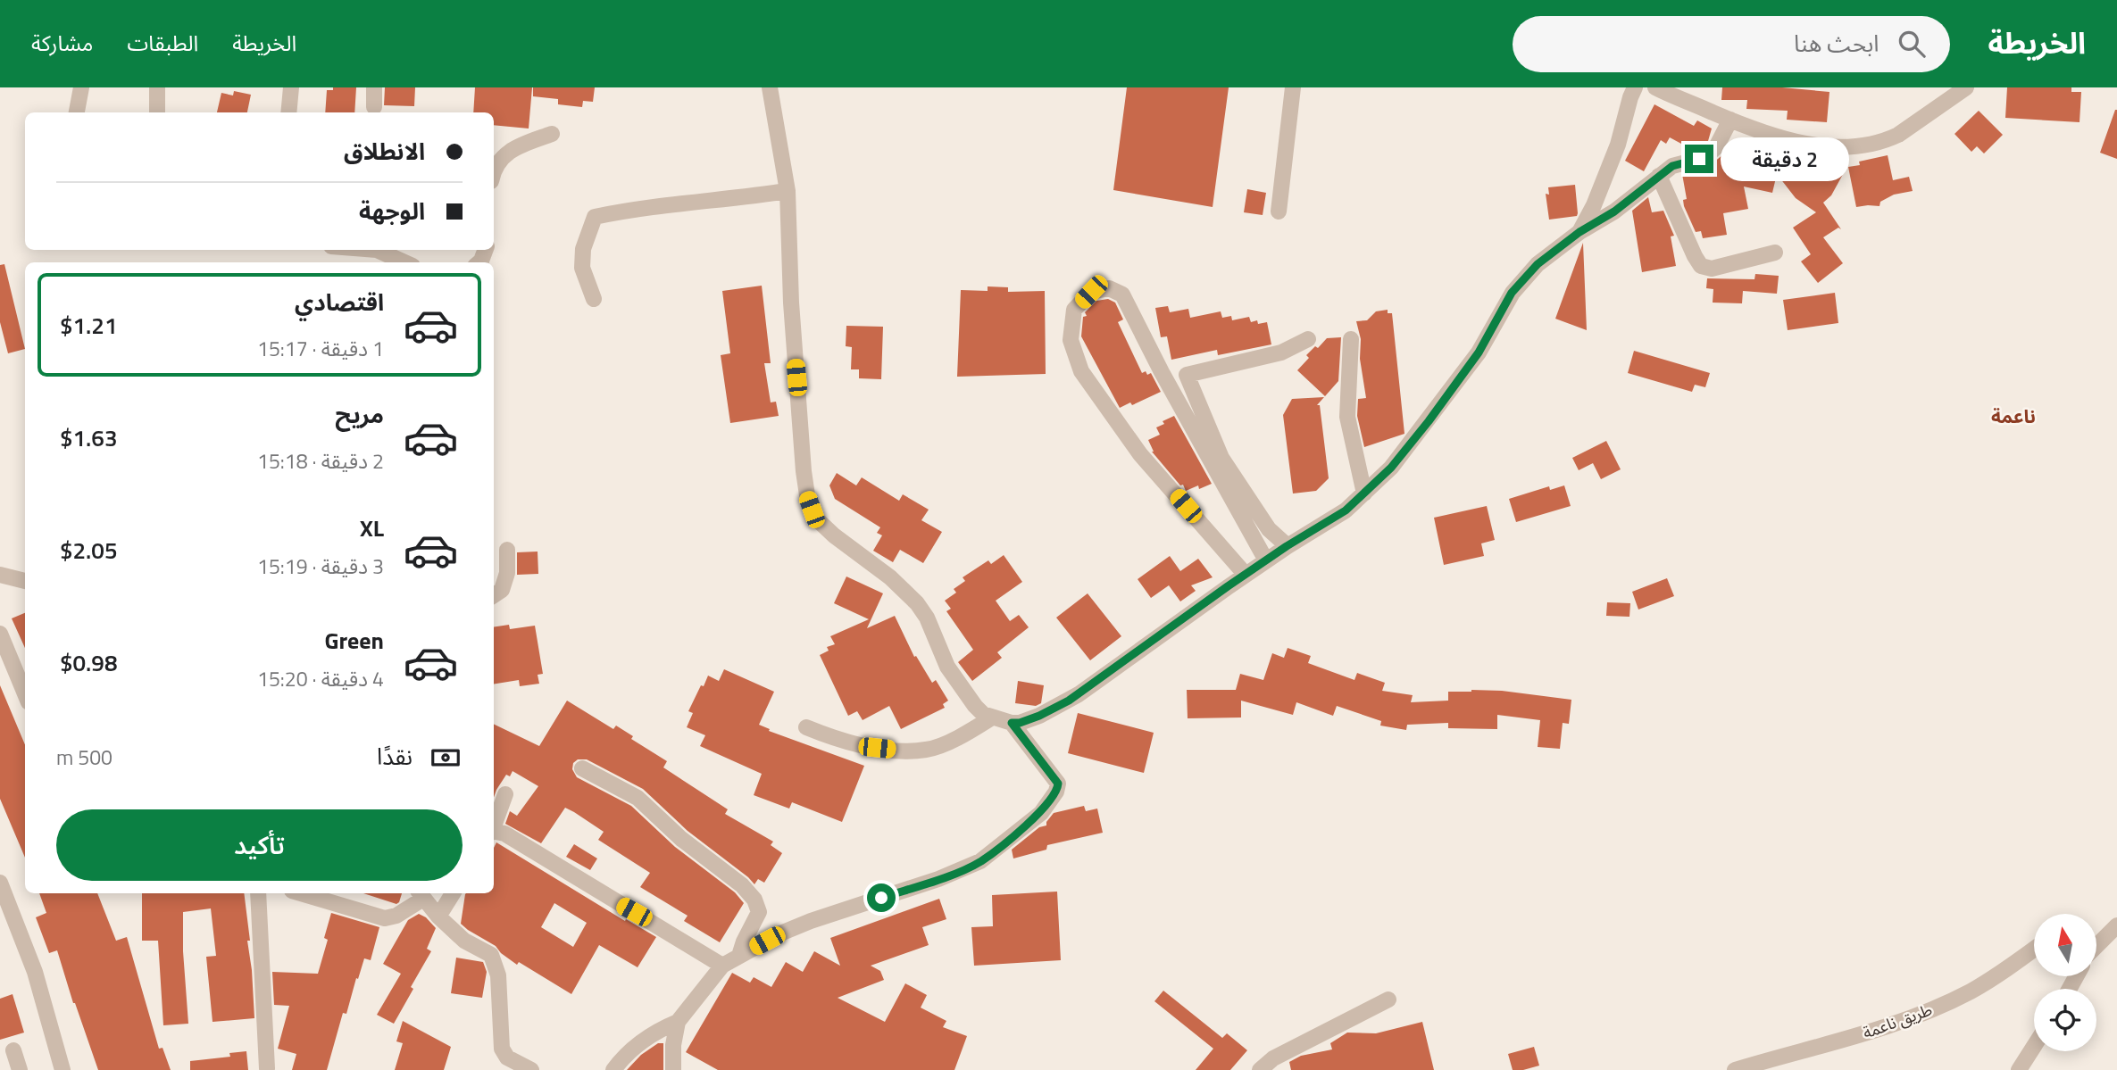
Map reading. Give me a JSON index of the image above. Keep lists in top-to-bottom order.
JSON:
{
  "streets": {
    "street": ["طريق ناعمة"]
  },
  "districts": ["ناعمة"],
  "north": "top",
  "page": {
    "header": "الخريطة",
    "search": "ابحث هنا",
    "nav": ["الخريطة", "الطبقات", "مشاركة"],
    "banner": ["الانطلاق", "الوجهة"],
    "bubble": "2 دقيقة",
    "list": [
      {
        "name": "اقتصادي",
        "note": "1 دقيقة · 15:17",
        "value": "$1.21"
      },
      {
        "name": "مريح",
        "note": "2 دقيقة · 15:18",
        "value": "$1.63"
      },
      {
        "name": "XL",
        "note": "3 دقيقة · 15:19",
        "value": "$2.05"
      },
      {
        "name": "Green",
        "note": "4 دقيقة · 15:20",
        "value": "$0.98"
      }
    ],
    "pay": ["نقدًا", "500 m"],
    "buttons": "تأكيد"
  }
}
